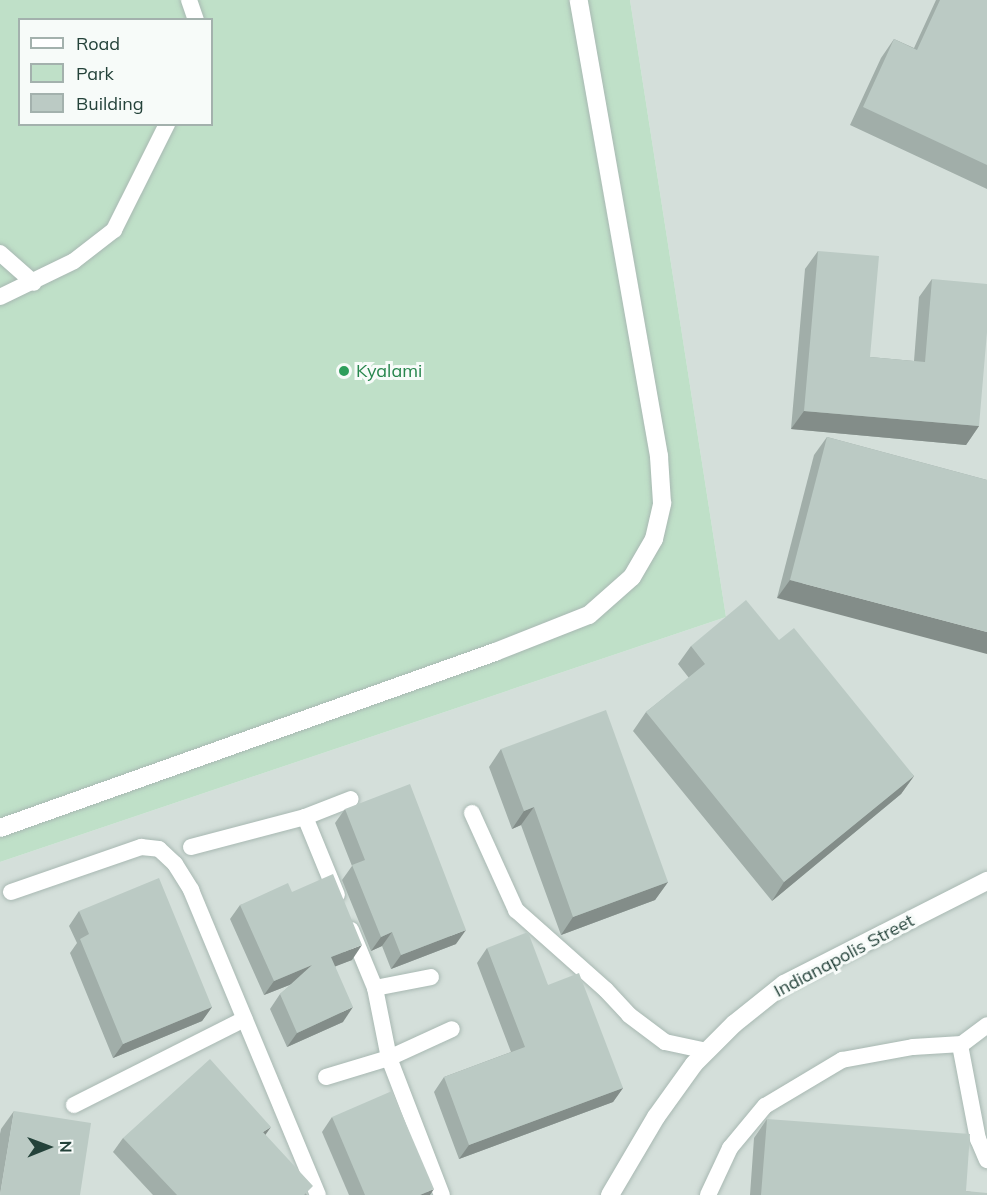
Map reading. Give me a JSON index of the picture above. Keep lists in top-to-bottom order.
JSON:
{
  "streets": {
    "street": ["Indianapolis Street"]
  },
  "places": ["Kyalami"],
  "legend": ["Road", "Park", "Building"],
  "north": "right"
}
